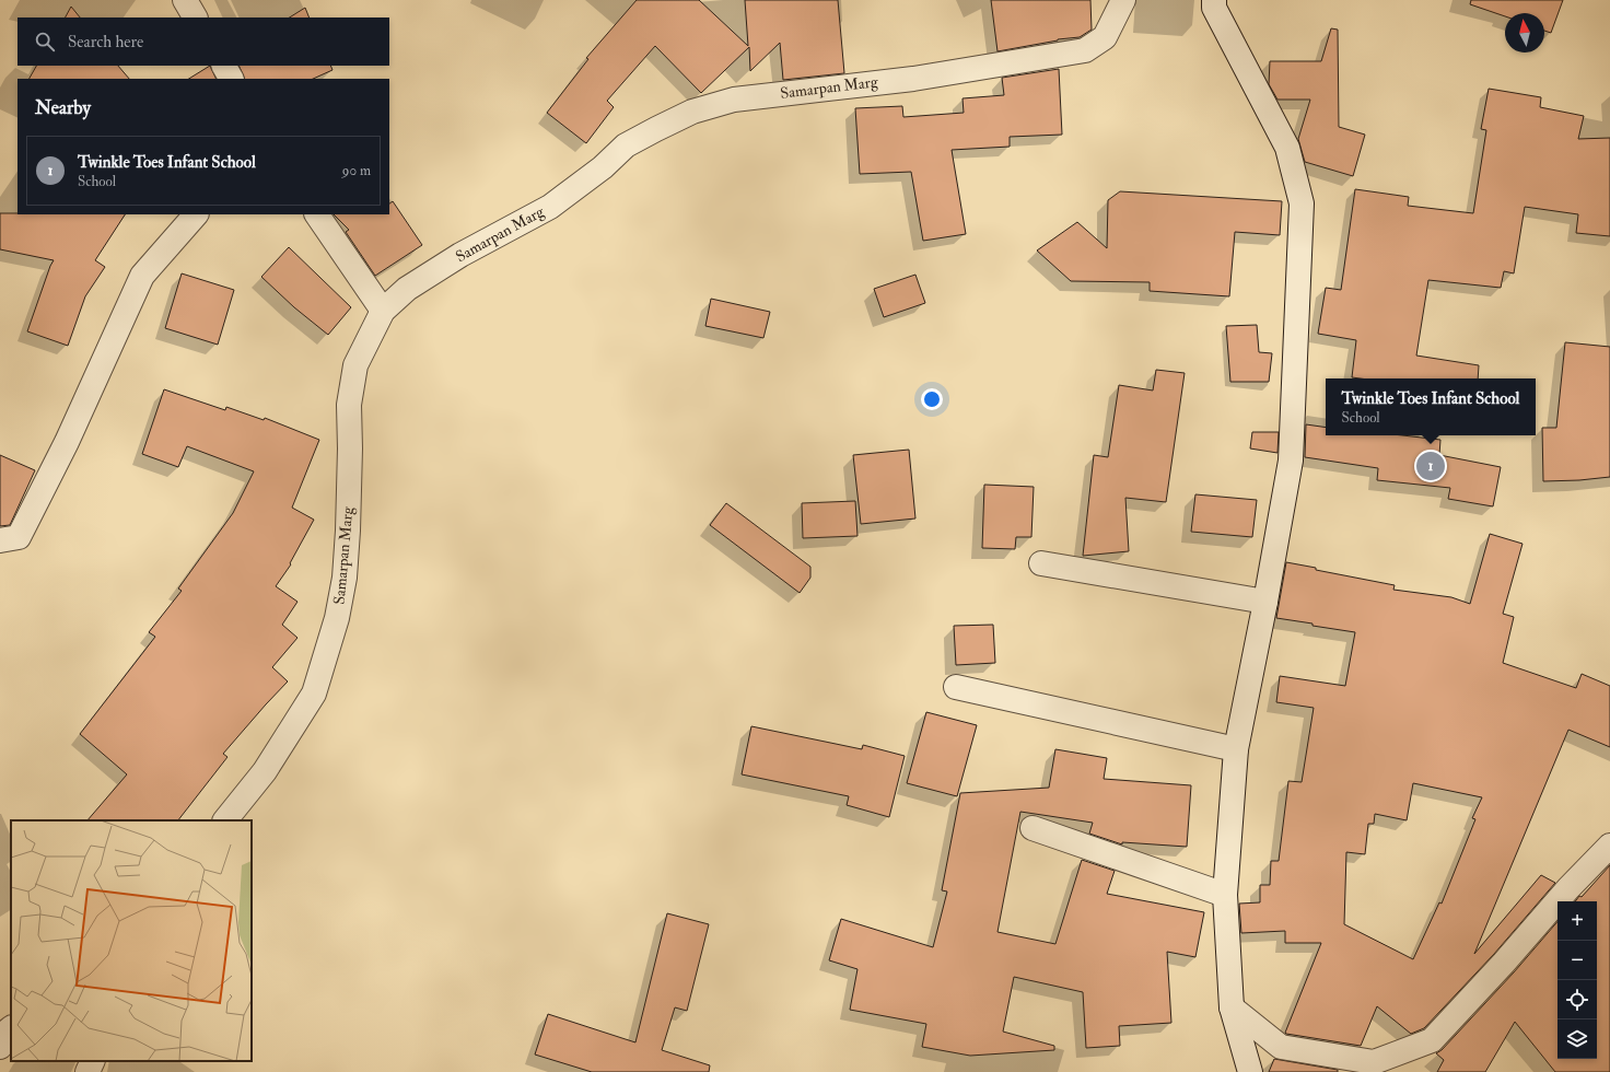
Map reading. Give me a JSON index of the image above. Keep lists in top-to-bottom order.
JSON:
{
  "streets": {
    "street": ["Samarpan Marg"]
  },
  "north": "top",
  "page": {
    "search": "Search here",
    "heading": "Nearby",
    "list": [
      {
        "mark": "1",
        "name": "Twinkle Toes Infant School",
        "note": "School",
        "value": "90 m"
      }
    ],
    "popup": ["Twinkle Toes Infant School", "School"],
    "pins": "1",
    "map_buttons": ["+", "−"]
  }
}
